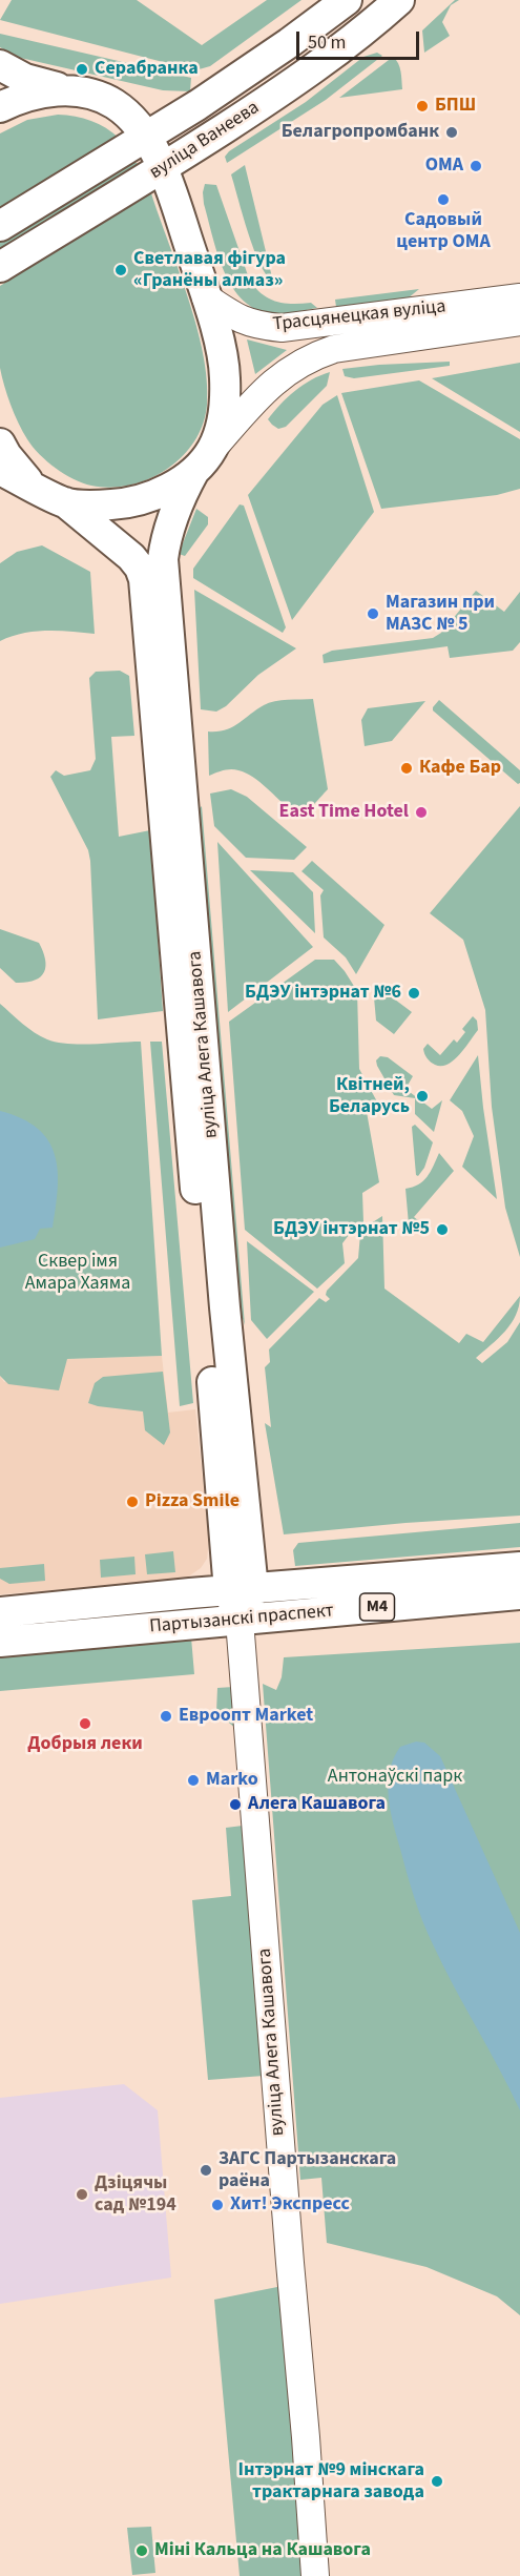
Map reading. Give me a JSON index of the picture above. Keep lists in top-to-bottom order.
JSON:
{
  "streets": {
    "main road": [
      "вуліца Ванеева",
      "Трасцянецкая вуліца",
      "вуліца Алега Кашавога",
      "М4",
      "Партызанскі праспект"
    ]
  },
  "crossings": [
    ["вуліца Ванеева", "вуліца Алега Кашавога"],
    ["Трасцянецкая вуліца", "вуліца Алега Кашавога"],
    ["вуліца Алега Кашавога", "Партызанскі праспект"]
  ],
  "parks": ["Сквер імя Амара Хаяма", "Антонаўскі парк"],
  "places": [
    "Серабранка",
    "БПШ",
    "Белагропромбанк",
    "ОМА",
    "Садовый центр ОМА",
    "Светлавая фігура «Гранёны алмаз»",
    "Магазин при МАЗС № 5",
    "Кафе Бар",
    "East Time Hotel",
    "БДЭУ інтэрнат №6",
    "Квітней, Беларусь",
    "БДЭУ інтэрнат №5",
    "Pizza Smile",
    "Евроопт Market",
    "Добрыя леки",
    "Marko",
    "Алега Кашавога",
    "ЗАГС Партызанскага раёна",
    "Дзіцячы сад №194",
    "Хит! Экспресс",
    "Інтэрнат №9 мінскага трактарнага завода",
    "Міні Кальца на Кашавога"
  ],
  "scale_bar": "50 m"
}
